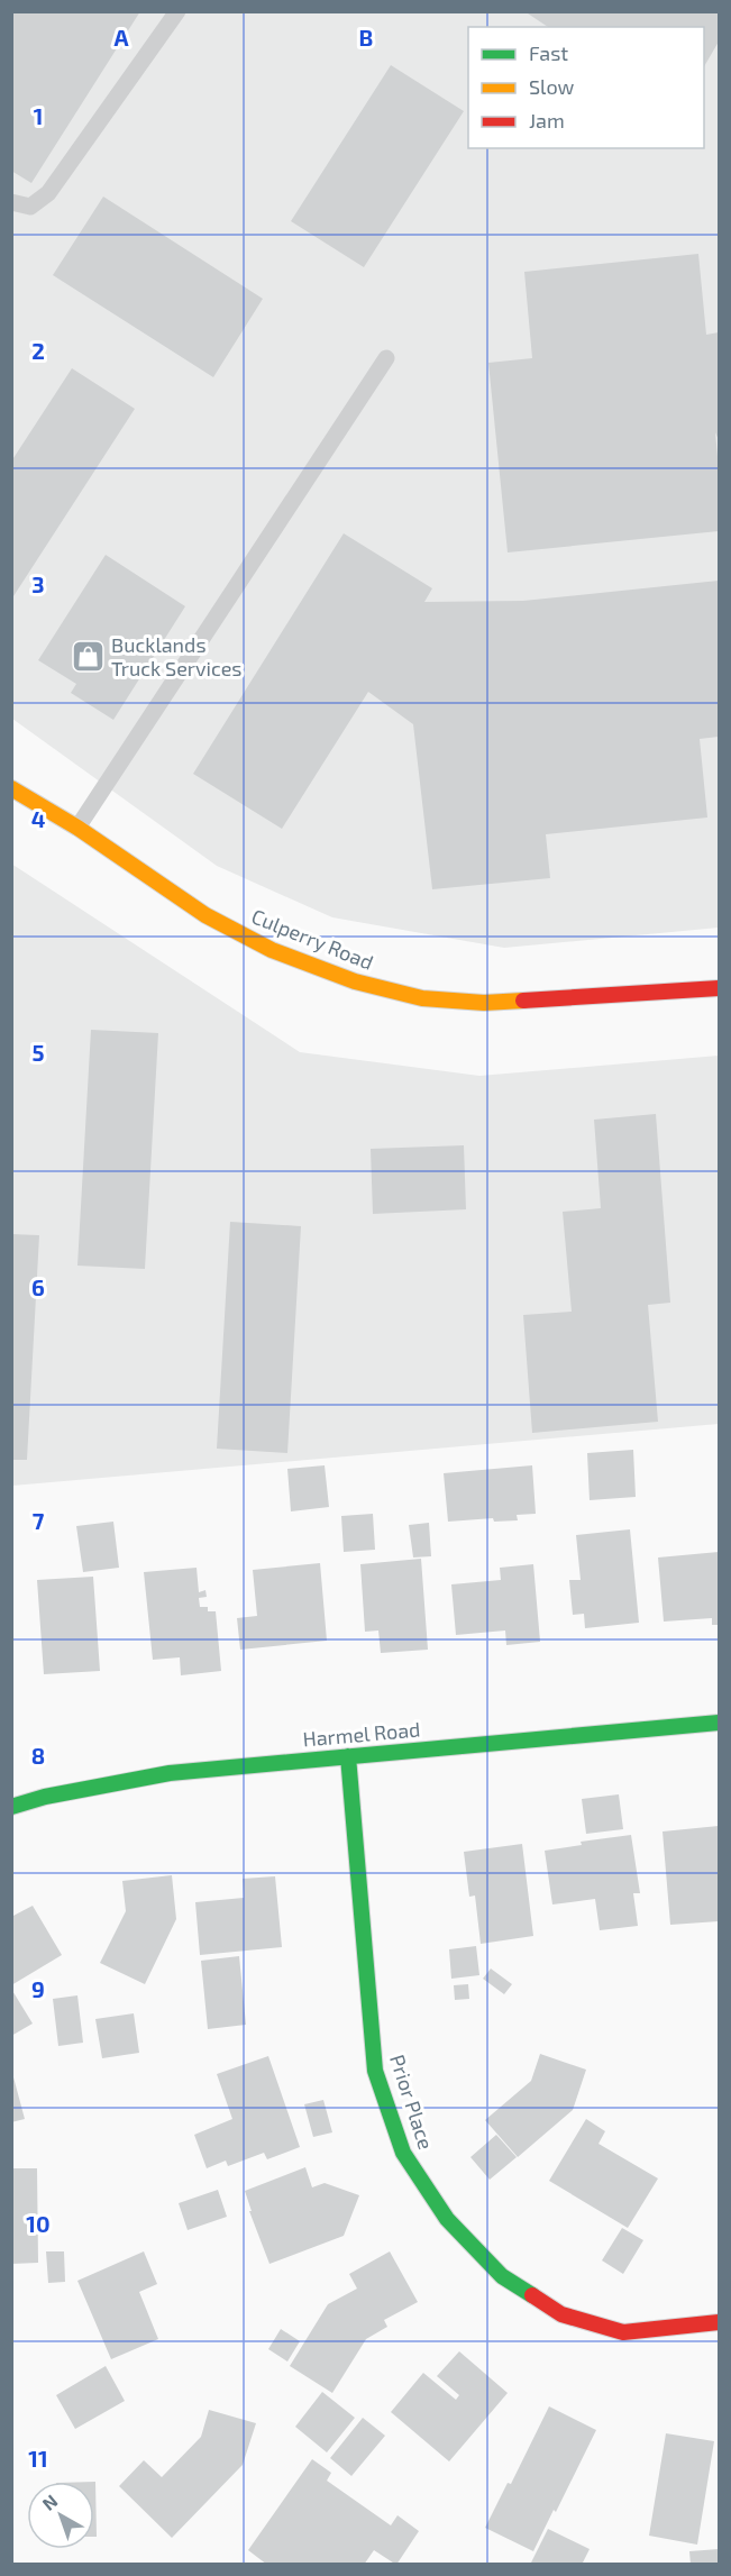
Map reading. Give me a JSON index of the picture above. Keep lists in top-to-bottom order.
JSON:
{
  "streets": {
    "street": ["Culperry Road", "Harmel Road", "Prior Place"]
  },
  "crossings": [
    ["Harmel Road", "Prior Place"]
  ],
  "places": {
    "shop": ["Bucklands Truck Services"]
  },
  "legend": ["Fast", "Slow", "Jam"],
  "north": "top left",
  "grid": {
    "columns": ["A", "B"],
    "rows": [
      "1",
      "2",
      "3",
      "4",
      "5",
      "6",
      "7",
      "8",
      "9",
      "10",
      "11"
    ]
  }
}
